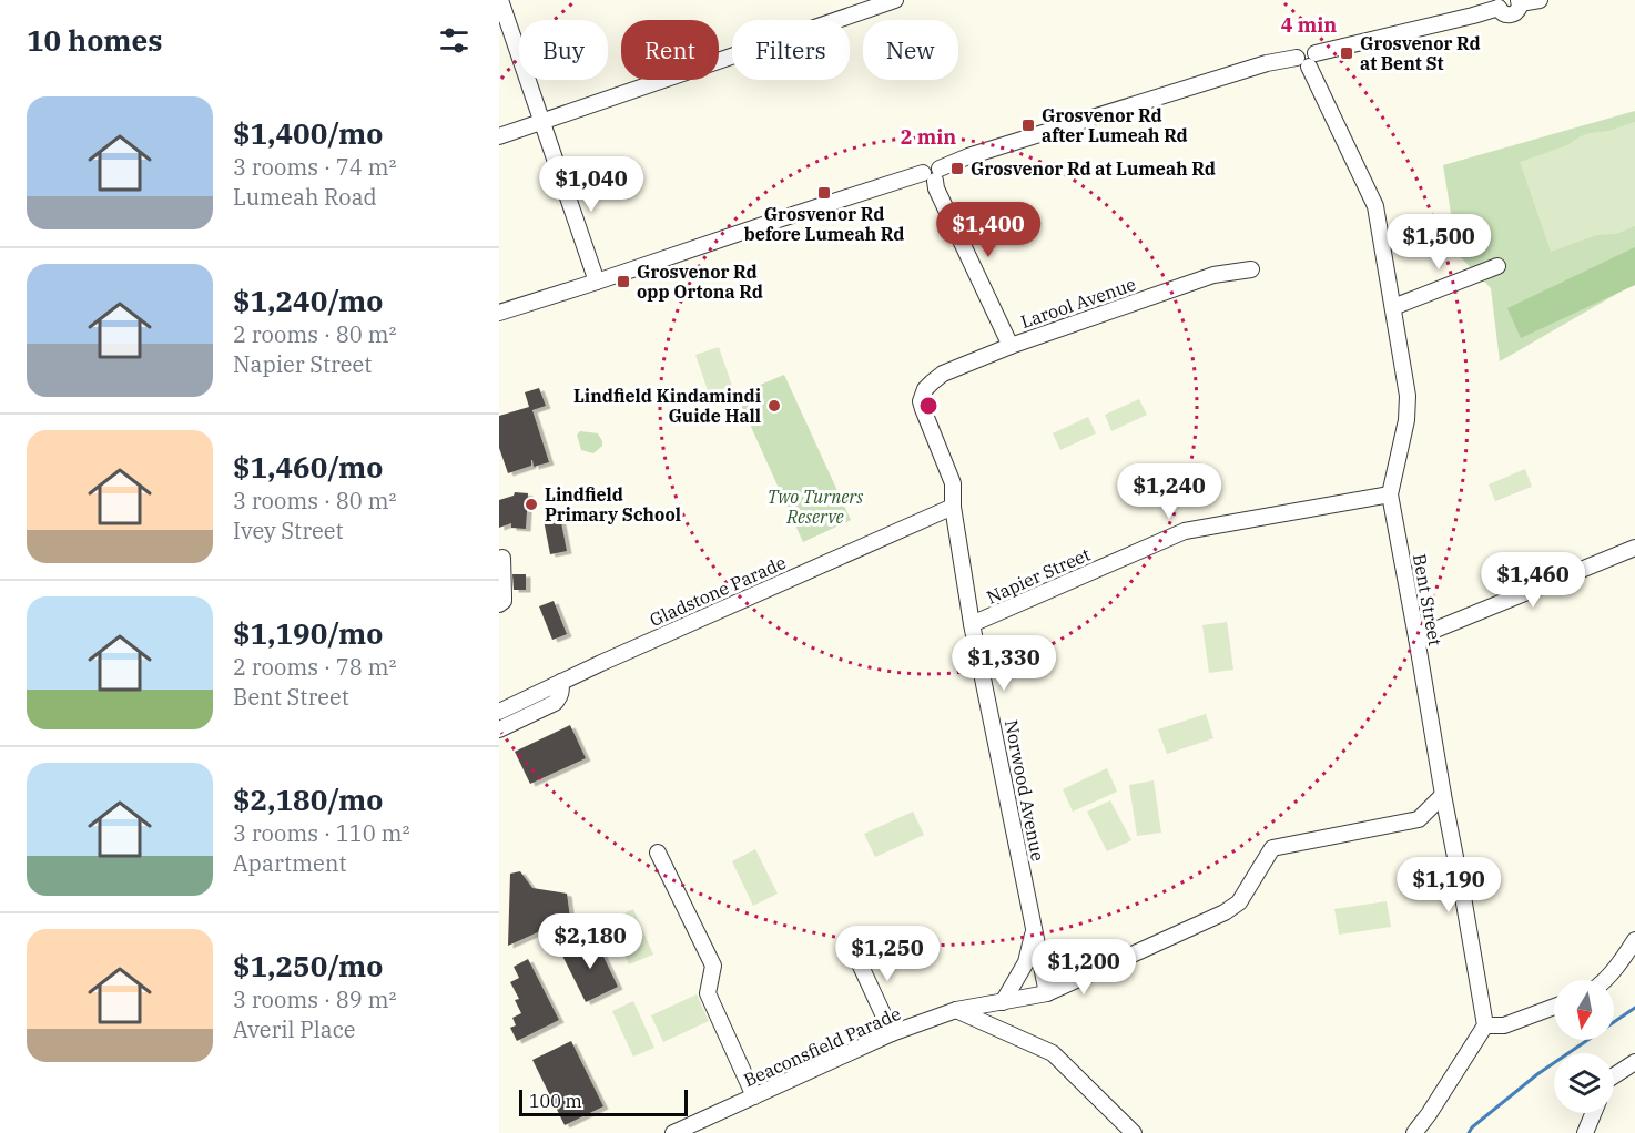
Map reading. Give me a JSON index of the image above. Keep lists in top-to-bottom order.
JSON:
{
  "streets": {
    "street": [
      "Larool Avenue",
      "Napier Street",
      "Gladstone Parade",
      "Bent Street",
      "Norwood Avenue",
      "Beaconsfield Parade"
    ]
  },
  "crossings": [
    ["Larool Avenue", "Norwood Avenue"],
    ["Napier Street", "Bent Street"],
    ["Napier Street", "Norwood Avenue"],
    ["Gladstone Parade", "Norwood Avenue"],
    ["Bent Street", "Beaconsfield Parade"],
    ["Norwood Avenue", "Beaconsfield Parade"]
  ],
  "parks": ["Two Turners Reserve"],
  "places": {
    "transit": [
      "Grosvenor Rd at Bent St",
      "Grosvenor Rd after Lumeah Rd",
      "Grosvenor Rd at Lumeah Rd",
      "Grosvenor Rd before Lumeah Rd",
      "Grosvenor Rd opp Ortona Rd"
    ],
    "other": ["Lindfield Kindamindi Guide Hall", "Lindfield Primary School"]
  },
  "scale_bar": "100 m",
  "north": "bottom",
  "page": {
    "heading": "10 homes",
    "chip": [
      "Buy",
      "Rent",
      "Filters",
      "New"
    ],
    "list": [
      {
        "name": "$1,400/mo",
        "note": "3 rooms · 74 m² · Lumeah Road"
      },
      {
        "name": "$1,240/mo",
        "note": "2 rooms · 80 m² · Napier Street"
      },
      {
        "name": "$1,460/mo",
        "note": "3 rooms · 80 m² · Ivey Street"
      },
      {
        "name": "$1,190/mo",
        "note": "2 rooms · 78 m² · Bent Street"
      },
      {
        "name": "$2,180/mo",
        "note": "3 rooms · 110 m² · Apartment"
      },
      {
        "name": "$1,250/mo",
        "note": "3 rooms · 89 m² · Averil Place"
      }
    ],
    "price": [
      "$1,040",
      "$1,400",
      "$1,500",
      "$1,240",
      "$1,460",
      "$1,330",
      "$1,190",
      "$2,180",
      "$1,250",
      "$1,200"
    ],
    "scale": "100 m"
  },
  "rings": ["4 min", "2 min"]
}
